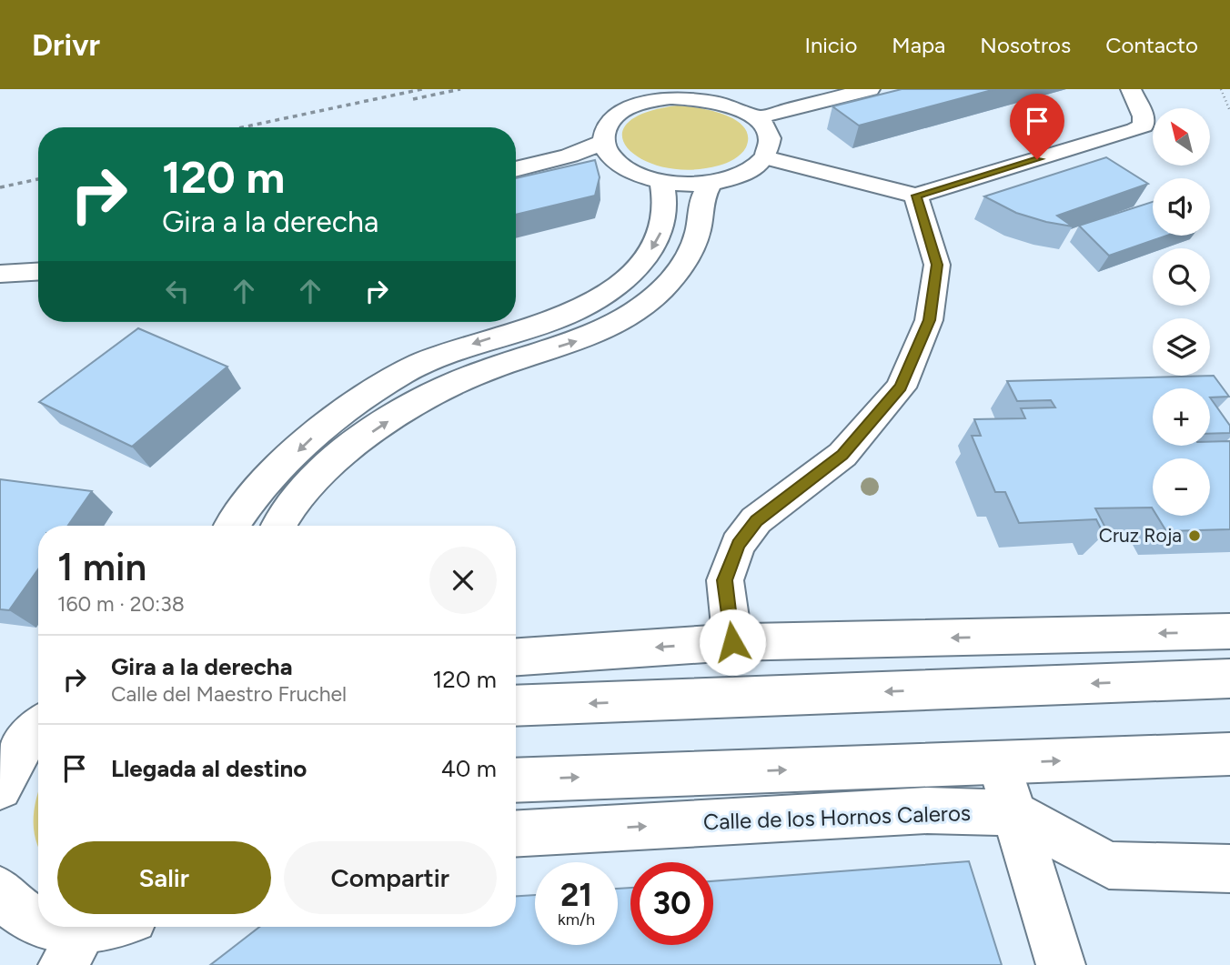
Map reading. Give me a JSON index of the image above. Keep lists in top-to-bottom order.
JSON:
{
  "streets": {
    "main road": ["Calle de los Hornos Caleros"]
  },
  "places": ["Cruz Roja"],
  "north": "top left",
  "page": {
    "header": "Drivr",
    "nav": [
      "Inicio",
      "Mapa",
      "Nosotros",
      "Contacto"
    ],
    "map_buttons": ["+", "−"],
    "turn": ["120 m", "Gira a la derecha"],
    "heading": ["1 min", "160 m · 20:38"],
    "list": [
      {
        "name": "Gira a la derecha",
        "note": "Calle del Maestro Fruchel",
        "value": "120 m"
      },
      {
        "name": "Llegada al destino",
        "value": "40 m"
      }
    ],
    "buttons": ["Salir", "Compartir"],
    "speed": "21 km/h",
    "limit": "30"
  }
}
